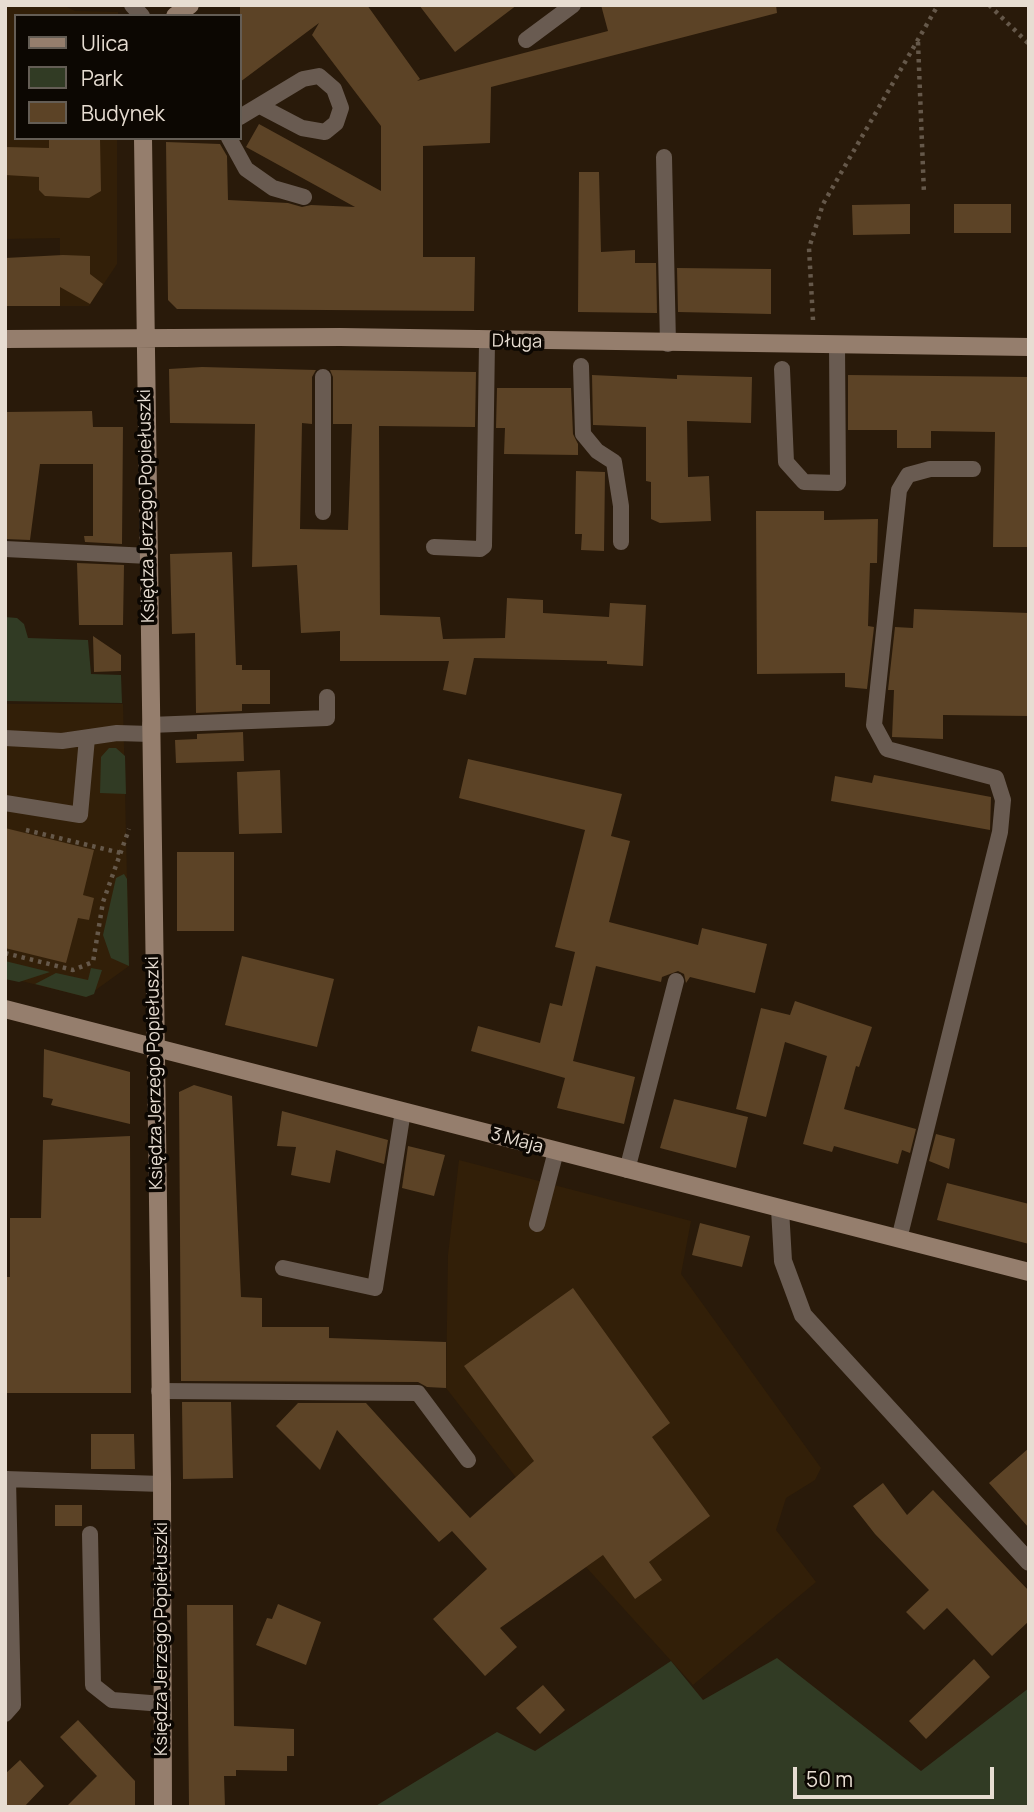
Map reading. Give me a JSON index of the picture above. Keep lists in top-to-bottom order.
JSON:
{
  "streets": {
    "street": ["Długa", "Księdza Jerzego Popiełuszki", "3 Maja"]
  },
  "crossings": [
    ["Długa", "Księdza Jerzego Popiełuszki"],
    ["Księdza Jerzego Popiełuszki", "3 Maja"]
  ],
  "legend": ["Ulica", "Park", "Budynek"],
  "scale_bar": "50 m"
}
